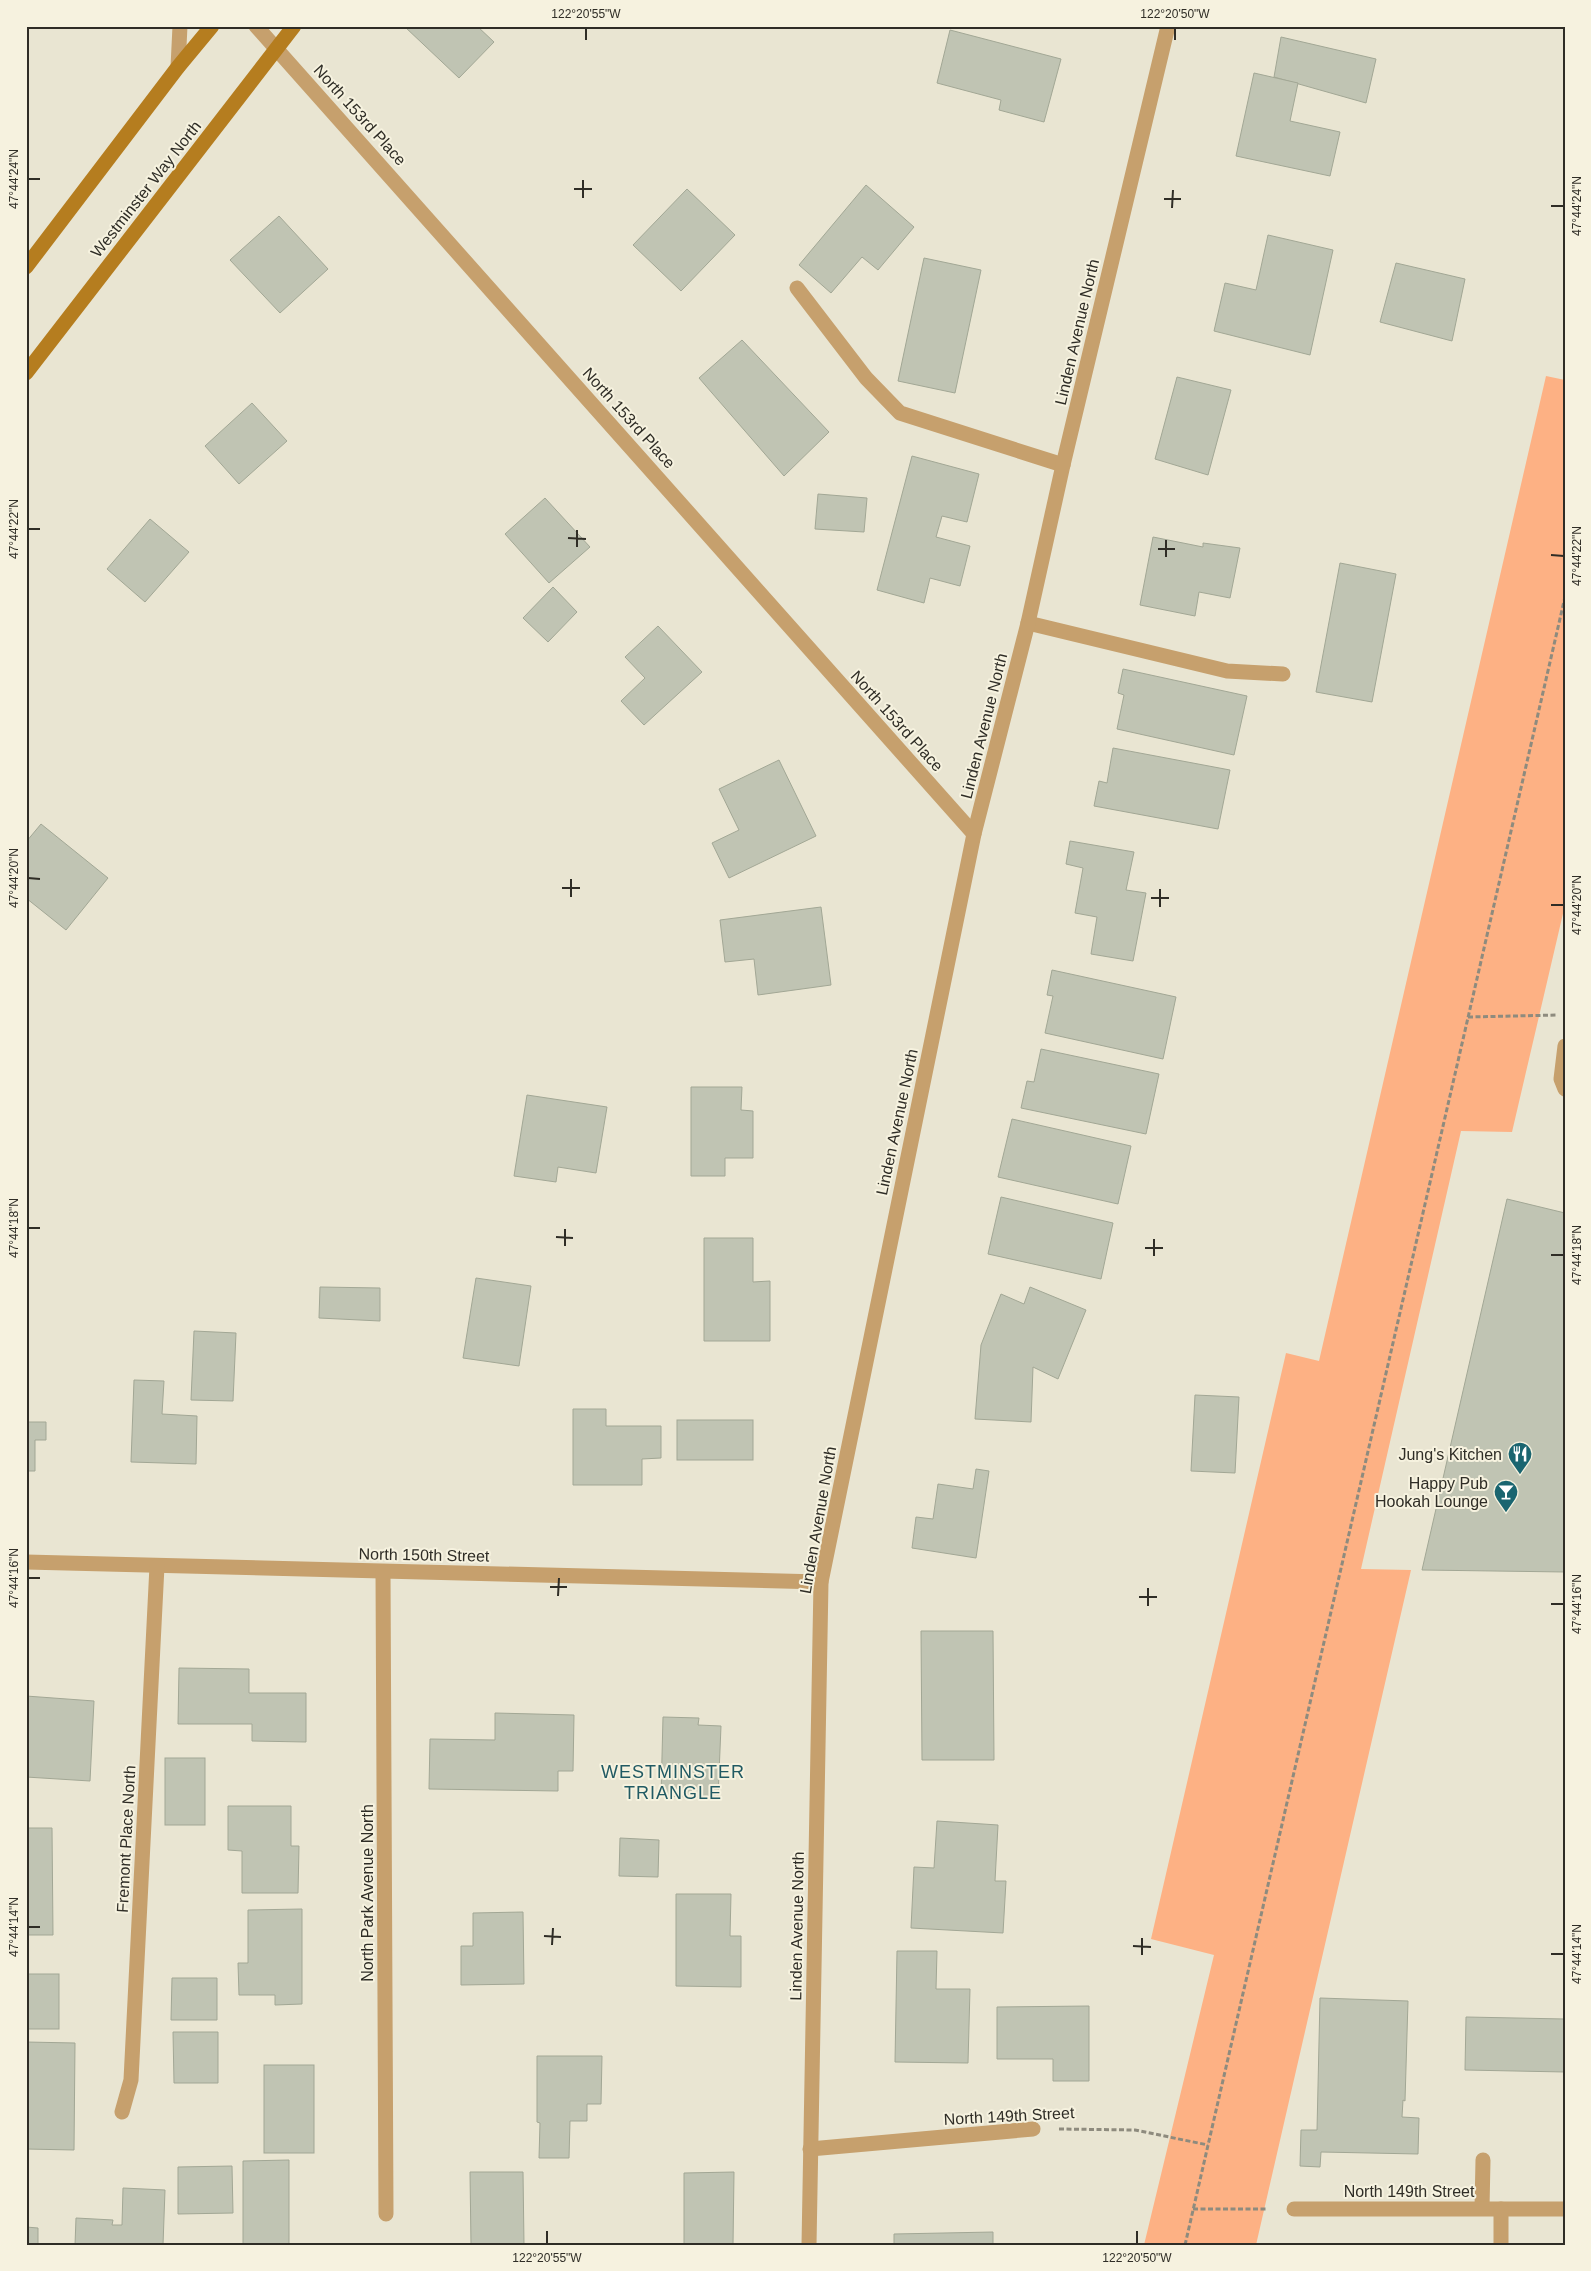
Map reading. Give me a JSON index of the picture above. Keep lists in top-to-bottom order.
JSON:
{
  "streets": {
    "main road": ["Westminster Way North"],
    "street": [
      "North 153rd Place",
      "Linden Avenue North",
      "North 150th Street",
      "Fremont Place North",
      "North Park Avenue North",
      "North 149th Street"
    ]
  },
  "crossings": [
    ["North 153rd Place", "Westminster Way North"],
    ["North 153rd Place", "Linden Avenue North"],
    ["Linden Avenue North", "North 150th Street"],
    ["Linden Avenue North", "North 149th Street"],
    ["North 150th Street", "Fremont Place North"],
    ["North 150th Street", "North Park Avenue North"]
  ],
  "districts": ["WESTMINSTER TRIANGLE"],
  "places": {
    "restaurant": ["Jung's Kitchen"],
    "bar": ["Happy Pub Hookah Lounge"]
  },
  "coordinates": [
    "122°20'55\"W",
    "122°20'50\"W",
    "47°44'24\"N",
    "47°44'22\"N",
    "47°44'20\"N",
    "47°44'18\"N",
    "47°44'16\"N",
    "47°44'14\"N"
  ]
}
